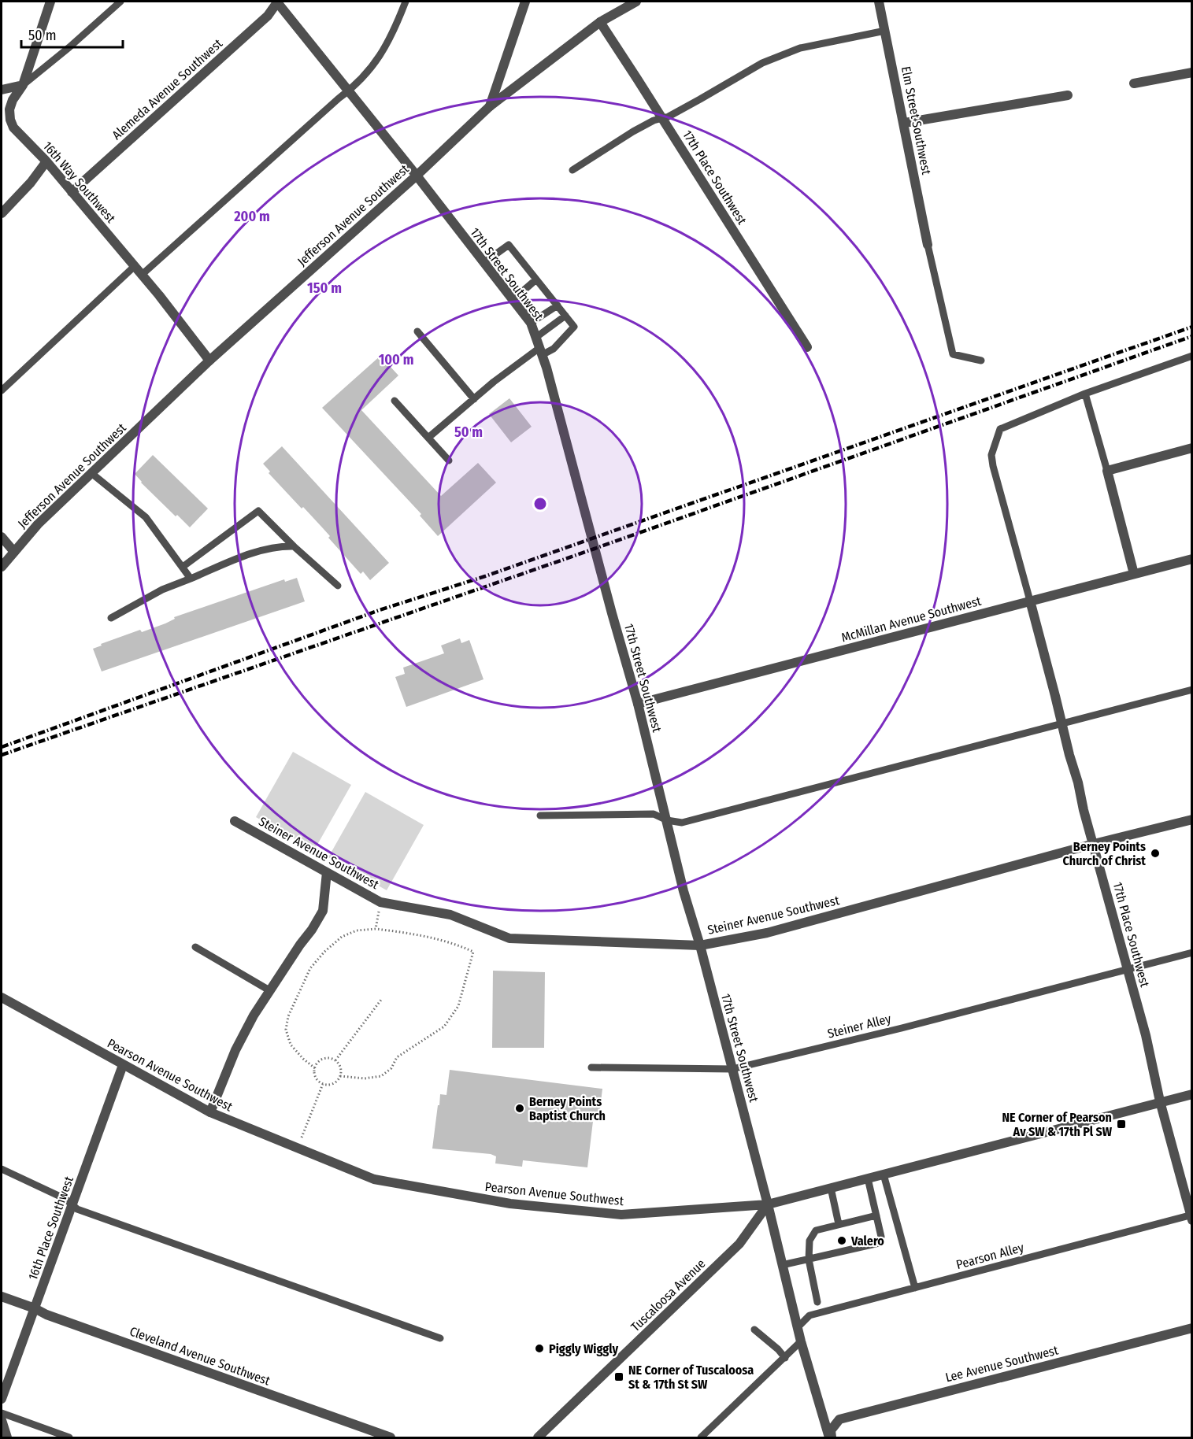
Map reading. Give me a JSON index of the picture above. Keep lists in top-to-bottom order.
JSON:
{
  "streets": {
    "street": [
      "Alemeda Avenue Southwest",
      "Elm Street Southwest",
      "17th Place Southwest",
      "16th Way Southwest",
      "Jefferson Avenue Southwest",
      "17th Street Southwest",
      "McMillan Avenue Southwest",
      "Steiner Avenue Southwest",
      "Pearson Avenue Southwest",
      "16th Place Southwest",
      "Tuscaloosa Avenue",
      "Cleveland Avenue Southwest",
      "Lee Avenue Southwest"
    ],
    "lane": ["Steiner Alley", "Pearson Alley"]
  },
  "crossings": [
    ["Alemeda Avenue Southwest", "16th Way Southwest"],
    ["Alemeda Avenue Southwest", "17th Street Southwest"],
    ["17th Place Southwest", "Jefferson Avenue Southwest"],
    ["17th Place Southwest", "McMillan Avenue Southwest"],
    ["17th Place Southwest", "Steiner Avenue Southwest"],
    ["17th Place Southwest", "Steiner Alley"],
    ["17th Place Southwest", "Pearson Avenue Southwest"],
    ["17th Place Southwest", "Pearson Alley"],
    ["16th Way Southwest", "Jefferson Avenue Southwest"],
    ["Jefferson Avenue Southwest", "17th Street Southwest"],
    ["17th Street Southwest", "McMillan Avenue Southwest"],
    ["17th Street Southwest", "Steiner Avenue Southwest"],
    ["17th Street Southwest", "Steiner Alley"],
    ["17th Street Southwest", "Pearson Avenue Southwest"],
    ["17th Street Southwest", "Pearson Alley"],
    ["17th Street Southwest", "Tuscaloosa Avenue"],
    ["17th Street Southwest", "Lee Avenue Southwest"],
    ["Pearson Avenue Southwest", "16th Place Southwest"],
    ["Pearson Avenue Southwest", "Tuscaloosa Avenue"],
    ["16th Place Southwest", "Cleveland Avenue Southwest"]
  ],
  "places": {
    "other": [
      "Berney Points Church of Christ",
      "Berney Points Baptist Church",
      "Valero",
      "Piggly Wiggly"
    ],
    "transit": ["NE Corner of Pearson Av SW & 17th Pl SW", "NE Corner of Tuscaloosa St & 17th St SW"]
  },
  "scale_bar": "50 m",
  "rings": [
    "200 m",
    "150 m",
    "100 m",
    "50 m"
  ]
}
